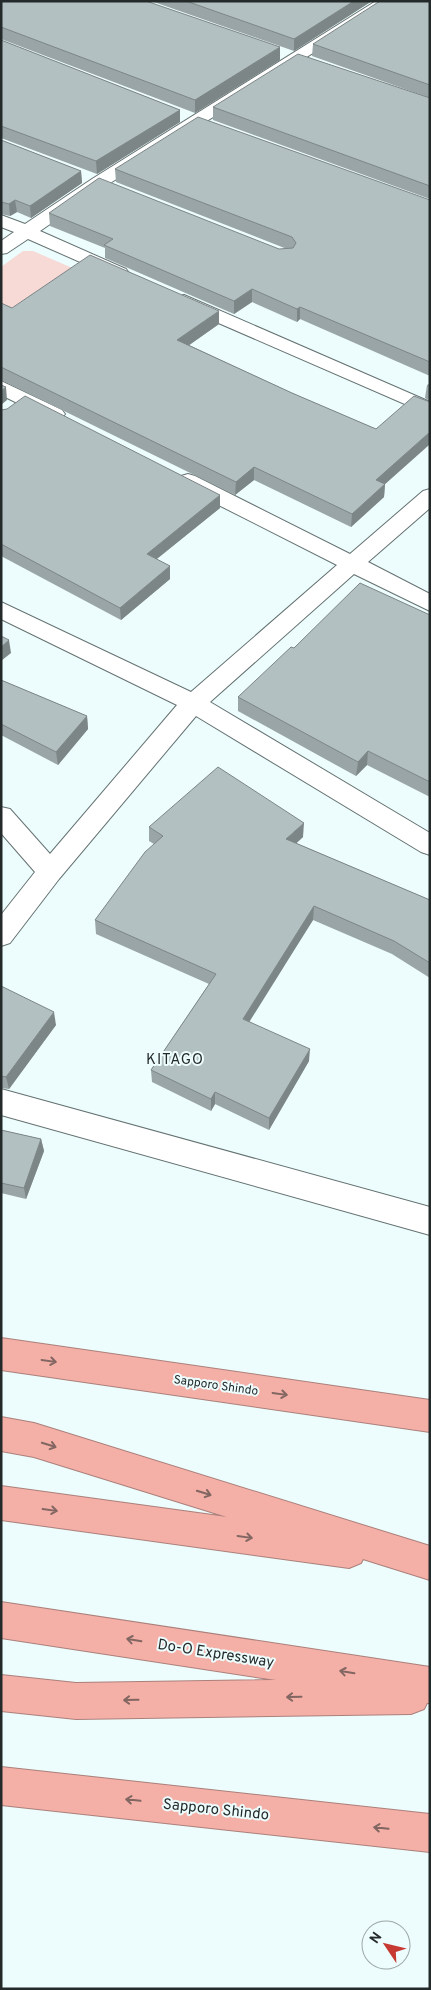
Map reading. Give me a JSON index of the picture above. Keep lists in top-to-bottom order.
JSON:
{
  "streets": {
    "highway": ["Sapporo Shindo", "Do-O Expressway"]
  },
  "districts": ["KITAGO"],
  "north": "top left"
}
